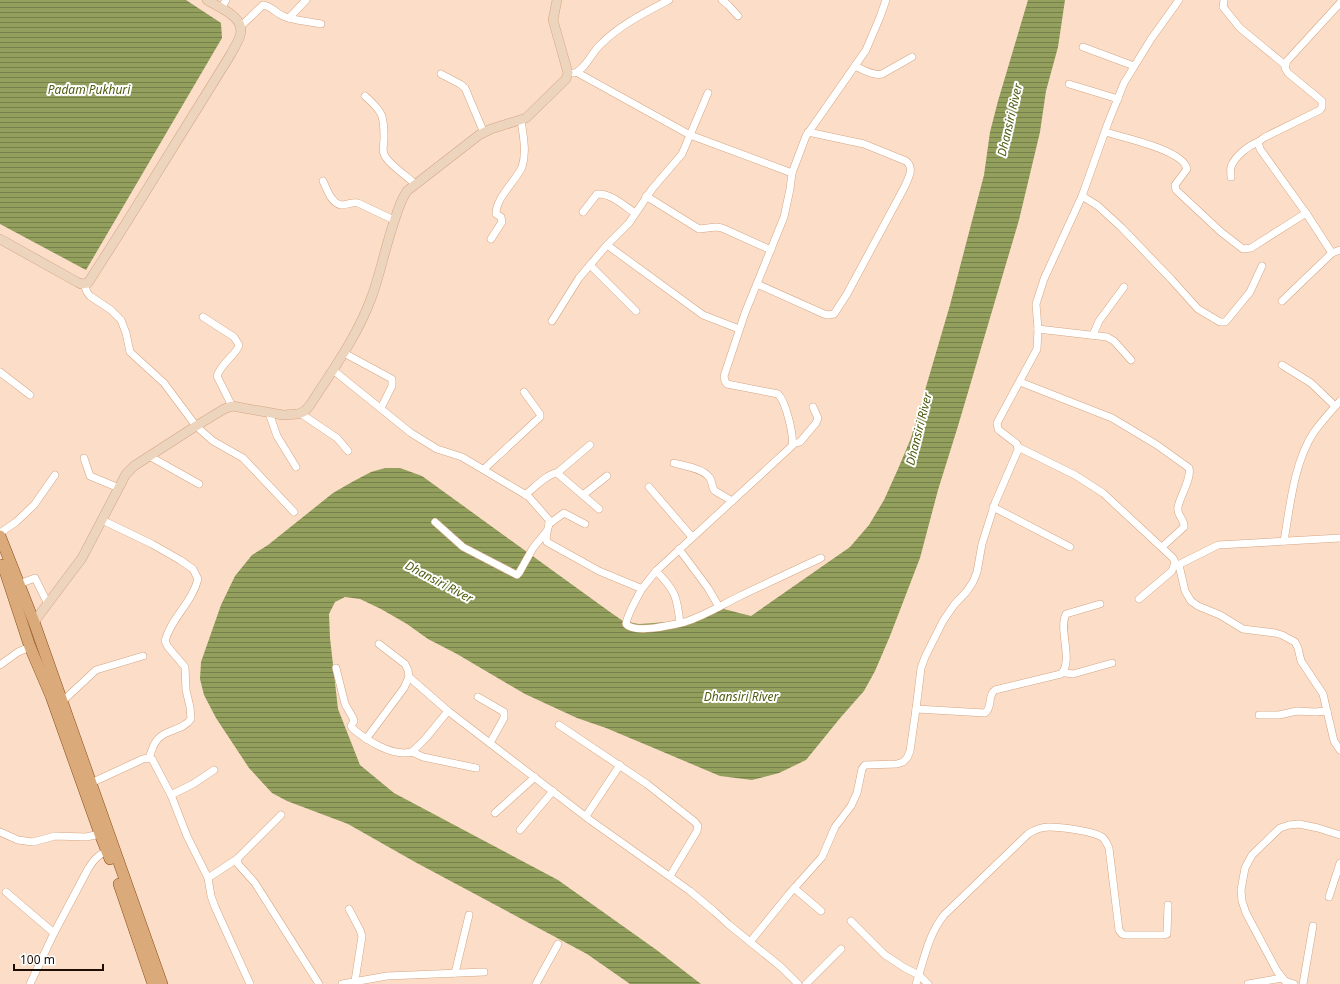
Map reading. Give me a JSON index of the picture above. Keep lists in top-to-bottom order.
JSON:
{
  "water": ["Padam Pukhuri", "Dhansiri River"],
  "scale_bar": "100 m"
}
